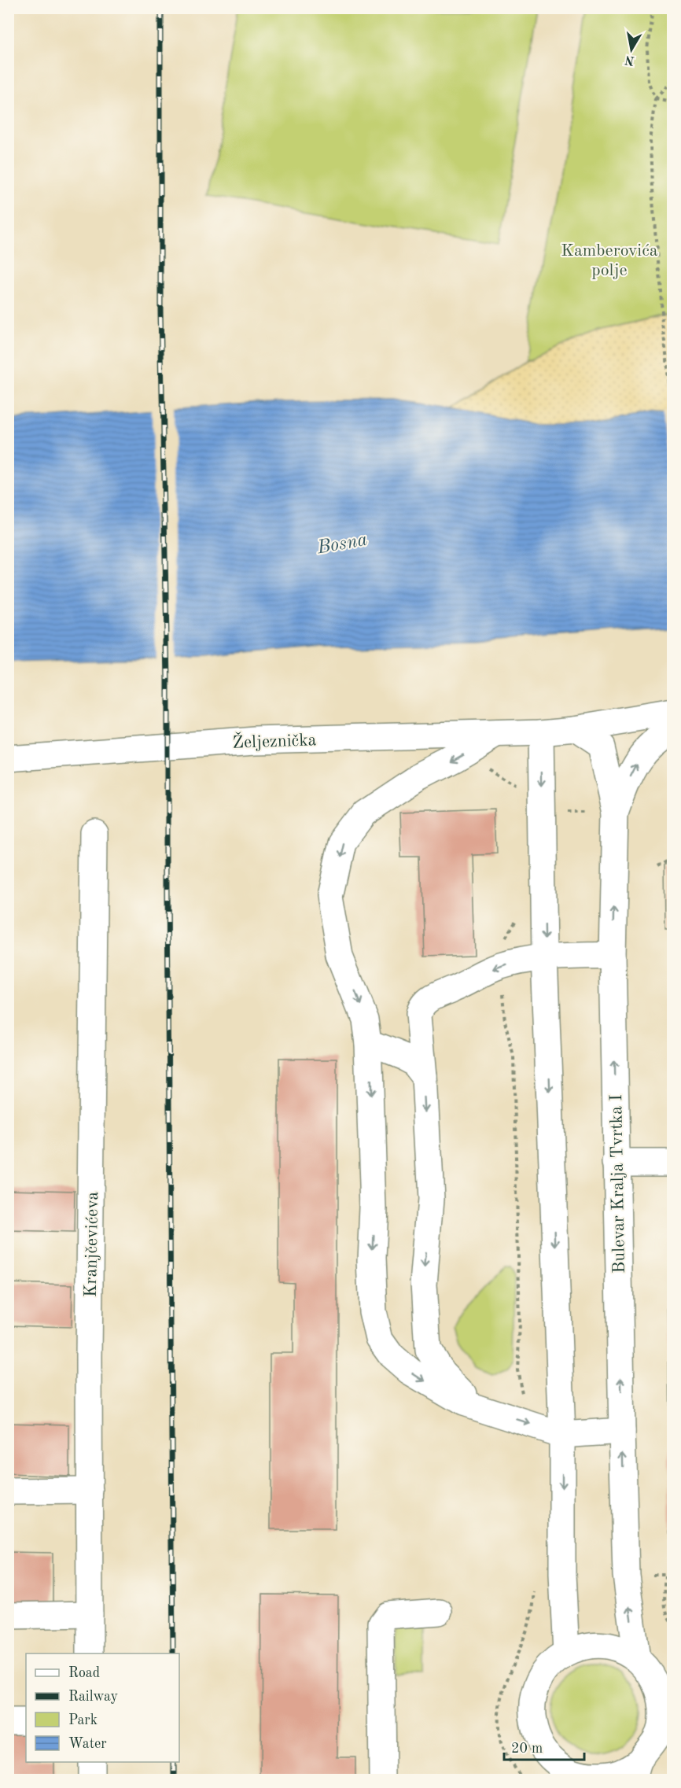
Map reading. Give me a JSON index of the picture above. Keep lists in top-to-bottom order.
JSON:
{
  "streets": {
    "street": ["Željeznička", "Bulevar Kralja Tvrtka I", "Kranjčevićeva"]
  },
  "water": ["Bosna"],
  "parks": ["Kamberovića polje"],
  "legend": [
    "Road",
    "Railway",
    "Park",
    "Water"
  ],
  "scale_bar": "20 m",
  "north": "bottom"
}
